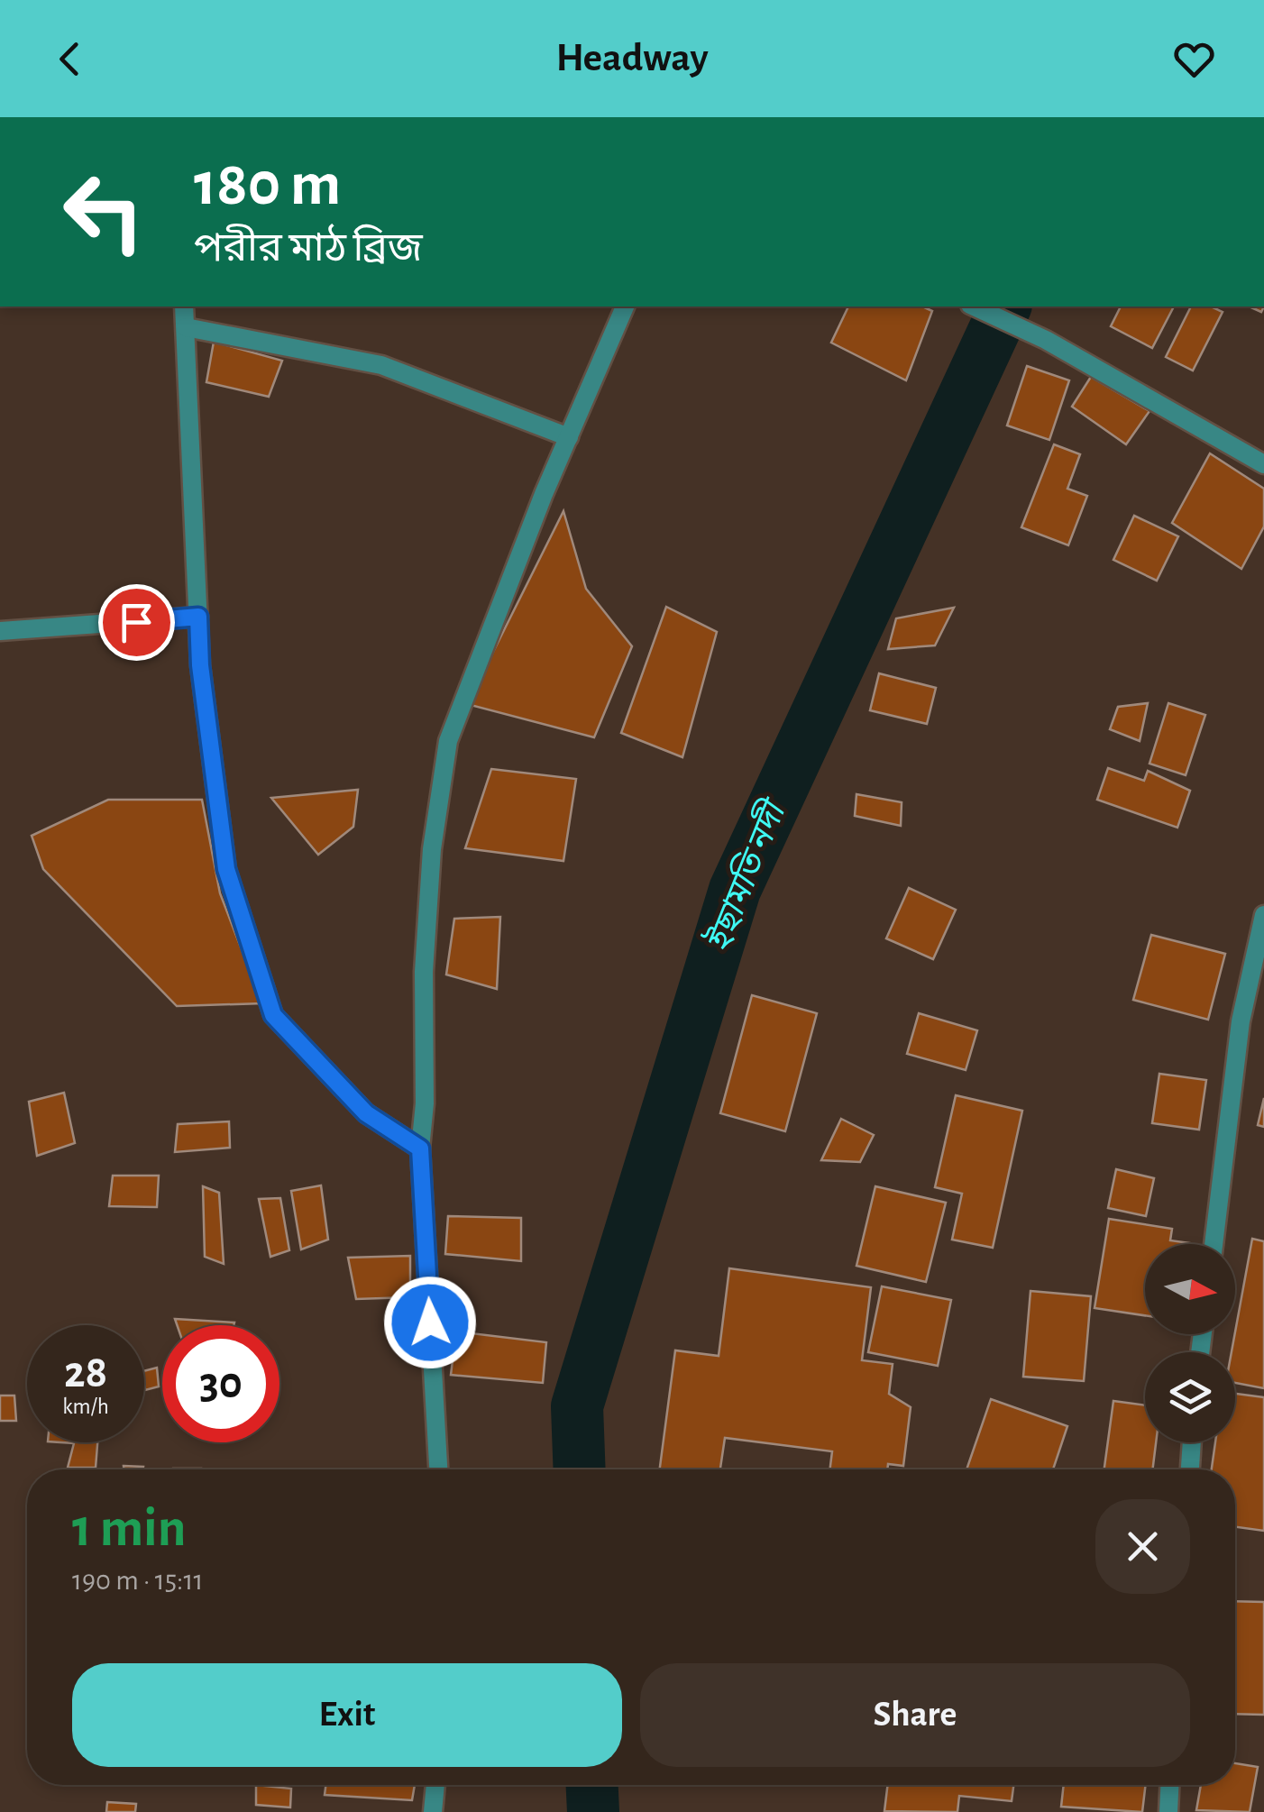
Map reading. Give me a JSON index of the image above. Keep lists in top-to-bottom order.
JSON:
{
  "water": ["ইছামতি নদী"],
  "north": "right",
  "page": {
    "header": "Headway",
    "turn": ["180 m", "পরীর মাঠ ব্রিজ"],
    "speed": "28 km/h",
    "limit": "30",
    "heading": ["1 min", "190 m · 15:11"],
    "buttons": ["Exit", "Share"]
  }
}
